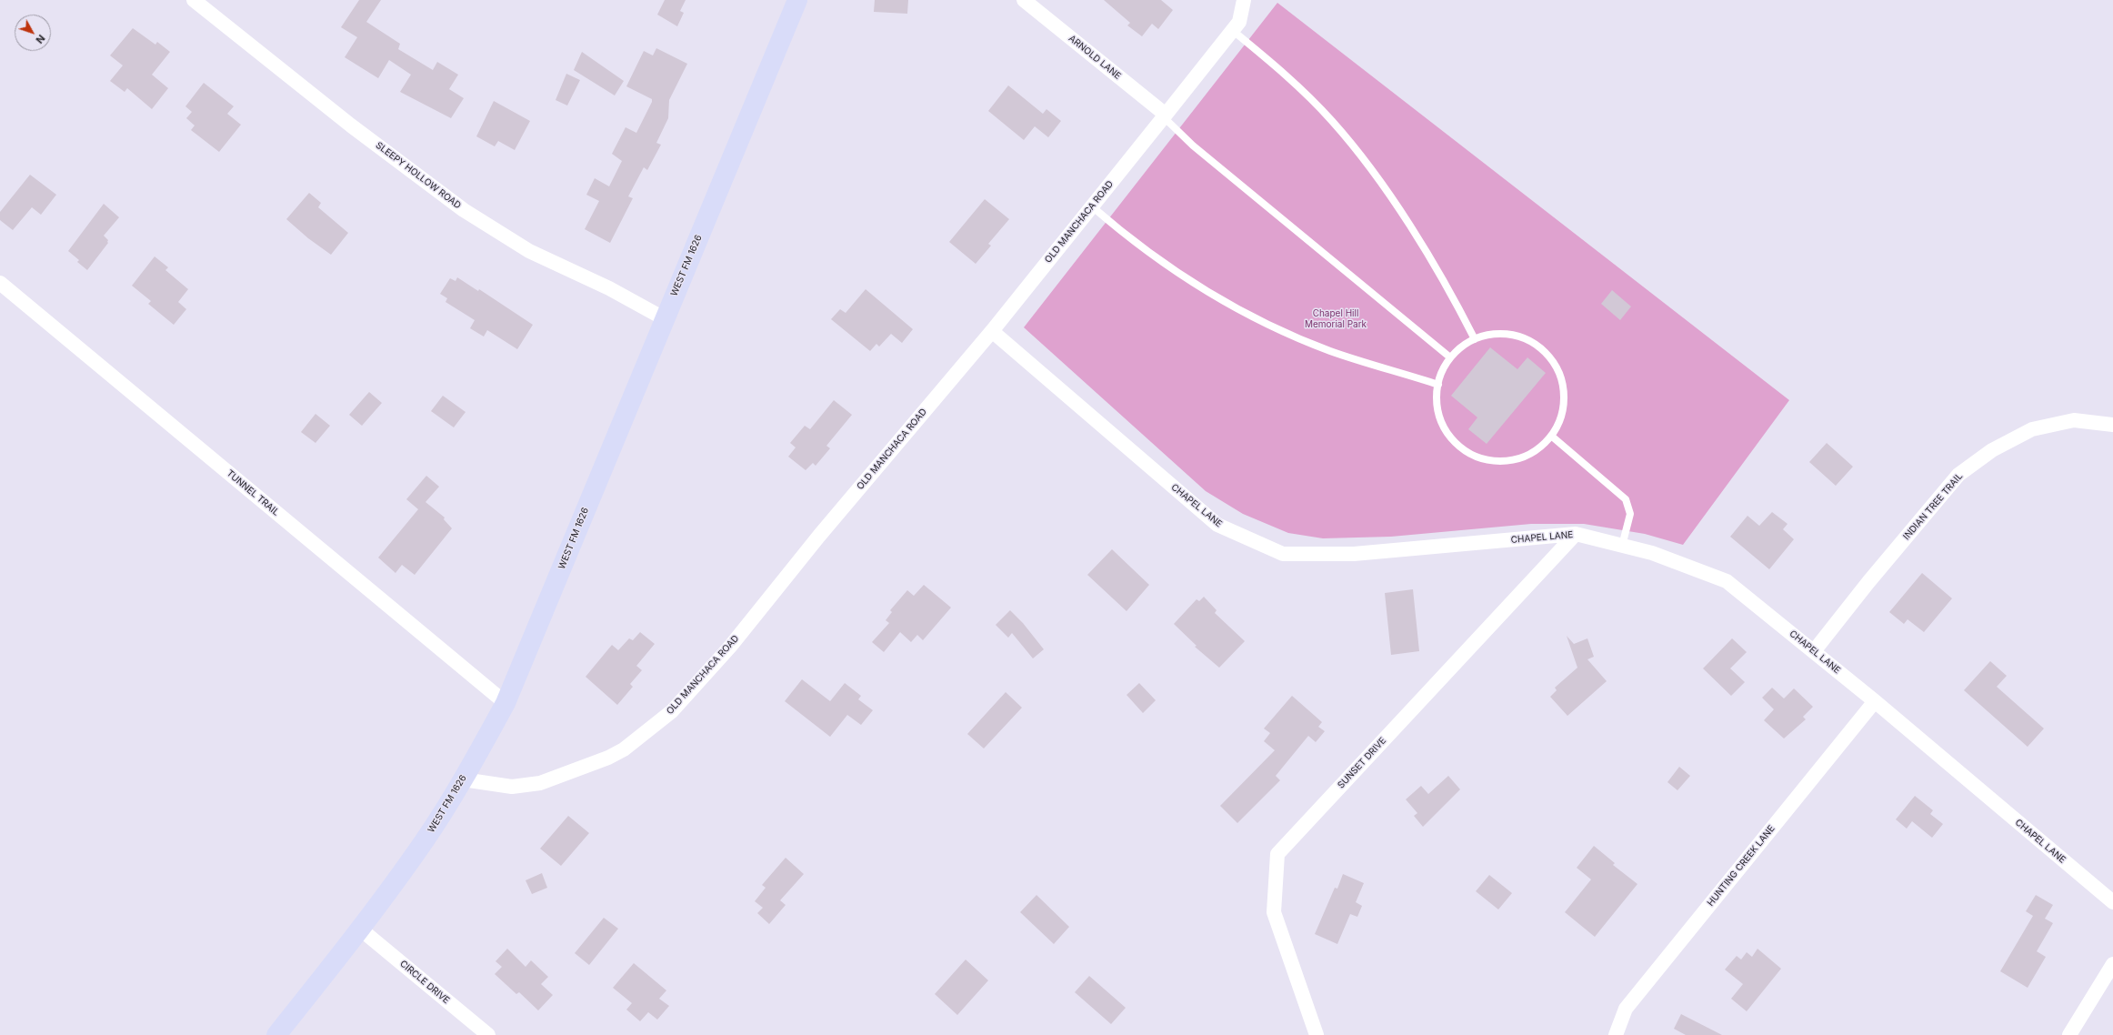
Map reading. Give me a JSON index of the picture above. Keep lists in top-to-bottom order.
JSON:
{
  "streets": {
    "main road": ["WEST FM 1626"],
    "street": [
      "ARNOLD LANE",
      "SLEEPY HOLLOW ROAD",
      "OLD MANCHACA ROAD",
      "TUNNEL TRAIL",
      "CHAPEL LANE",
      "INDIAN TREE TRAIL",
      "SUNSET DRIVE",
      "HUNTING CREEK LANE",
      "CIRCLE DRIVE"
    ]
  },
  "crossings": [
    ["ARNOLD LANE", "OLD MANCHACA ROAD"],
    ["SLEEPY HOLLOW ROAD", "WEST FM 1626"],
    ["OLD MANCHACA ROAD", "WEST FM 1626"],
    ["OLD MANCHACA ROAD", "CHAPEL LANE"],
    ["WEST FM 1626", "TUNNEL TRAIL"],
    ["WEST FM 1626", "CIRCLE DRIVE"],
    ["CHAPEL LANE", "INDIAN TREE TRAIL"],
    ["CHAPEL LANE", "SUNSET DRIVE"],
    ["CHAPEL LANE", "HUNTING CREEK LANE"]
  ],
  "parks": ["Chapel Hill Memorial Park"],
  "north": "bottom right"
}
